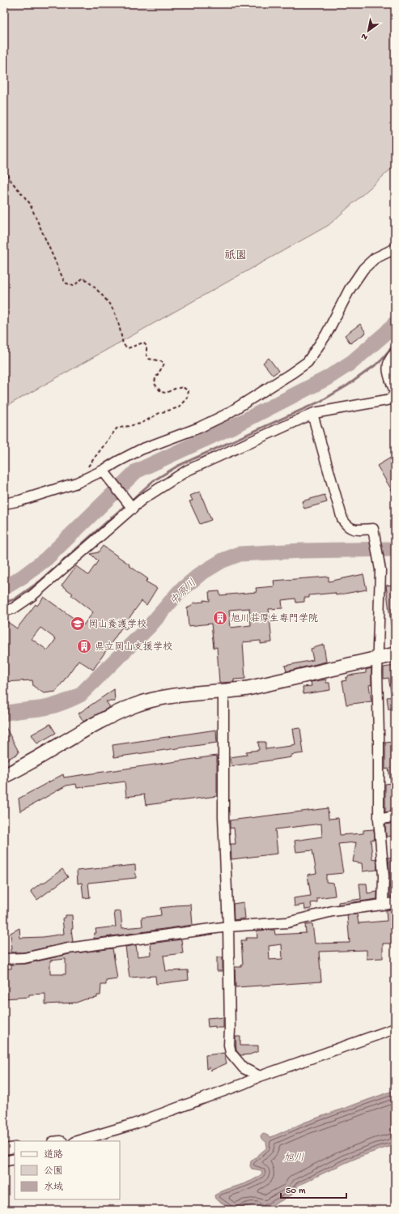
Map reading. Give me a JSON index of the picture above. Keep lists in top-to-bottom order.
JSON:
{
  "districts": ["祇園"],
  "water": ["中原川", "旭川"],
  "places": {
    "building": ["旭川荘厚生専門学院", "県立岡山支援学校"],
    "school or university": ["岡山養護学校"]
  },
  "legend": ["道路", "公園", "水域"],
  "scale_bar": "50 m",
  "north": "bottom left"
}
